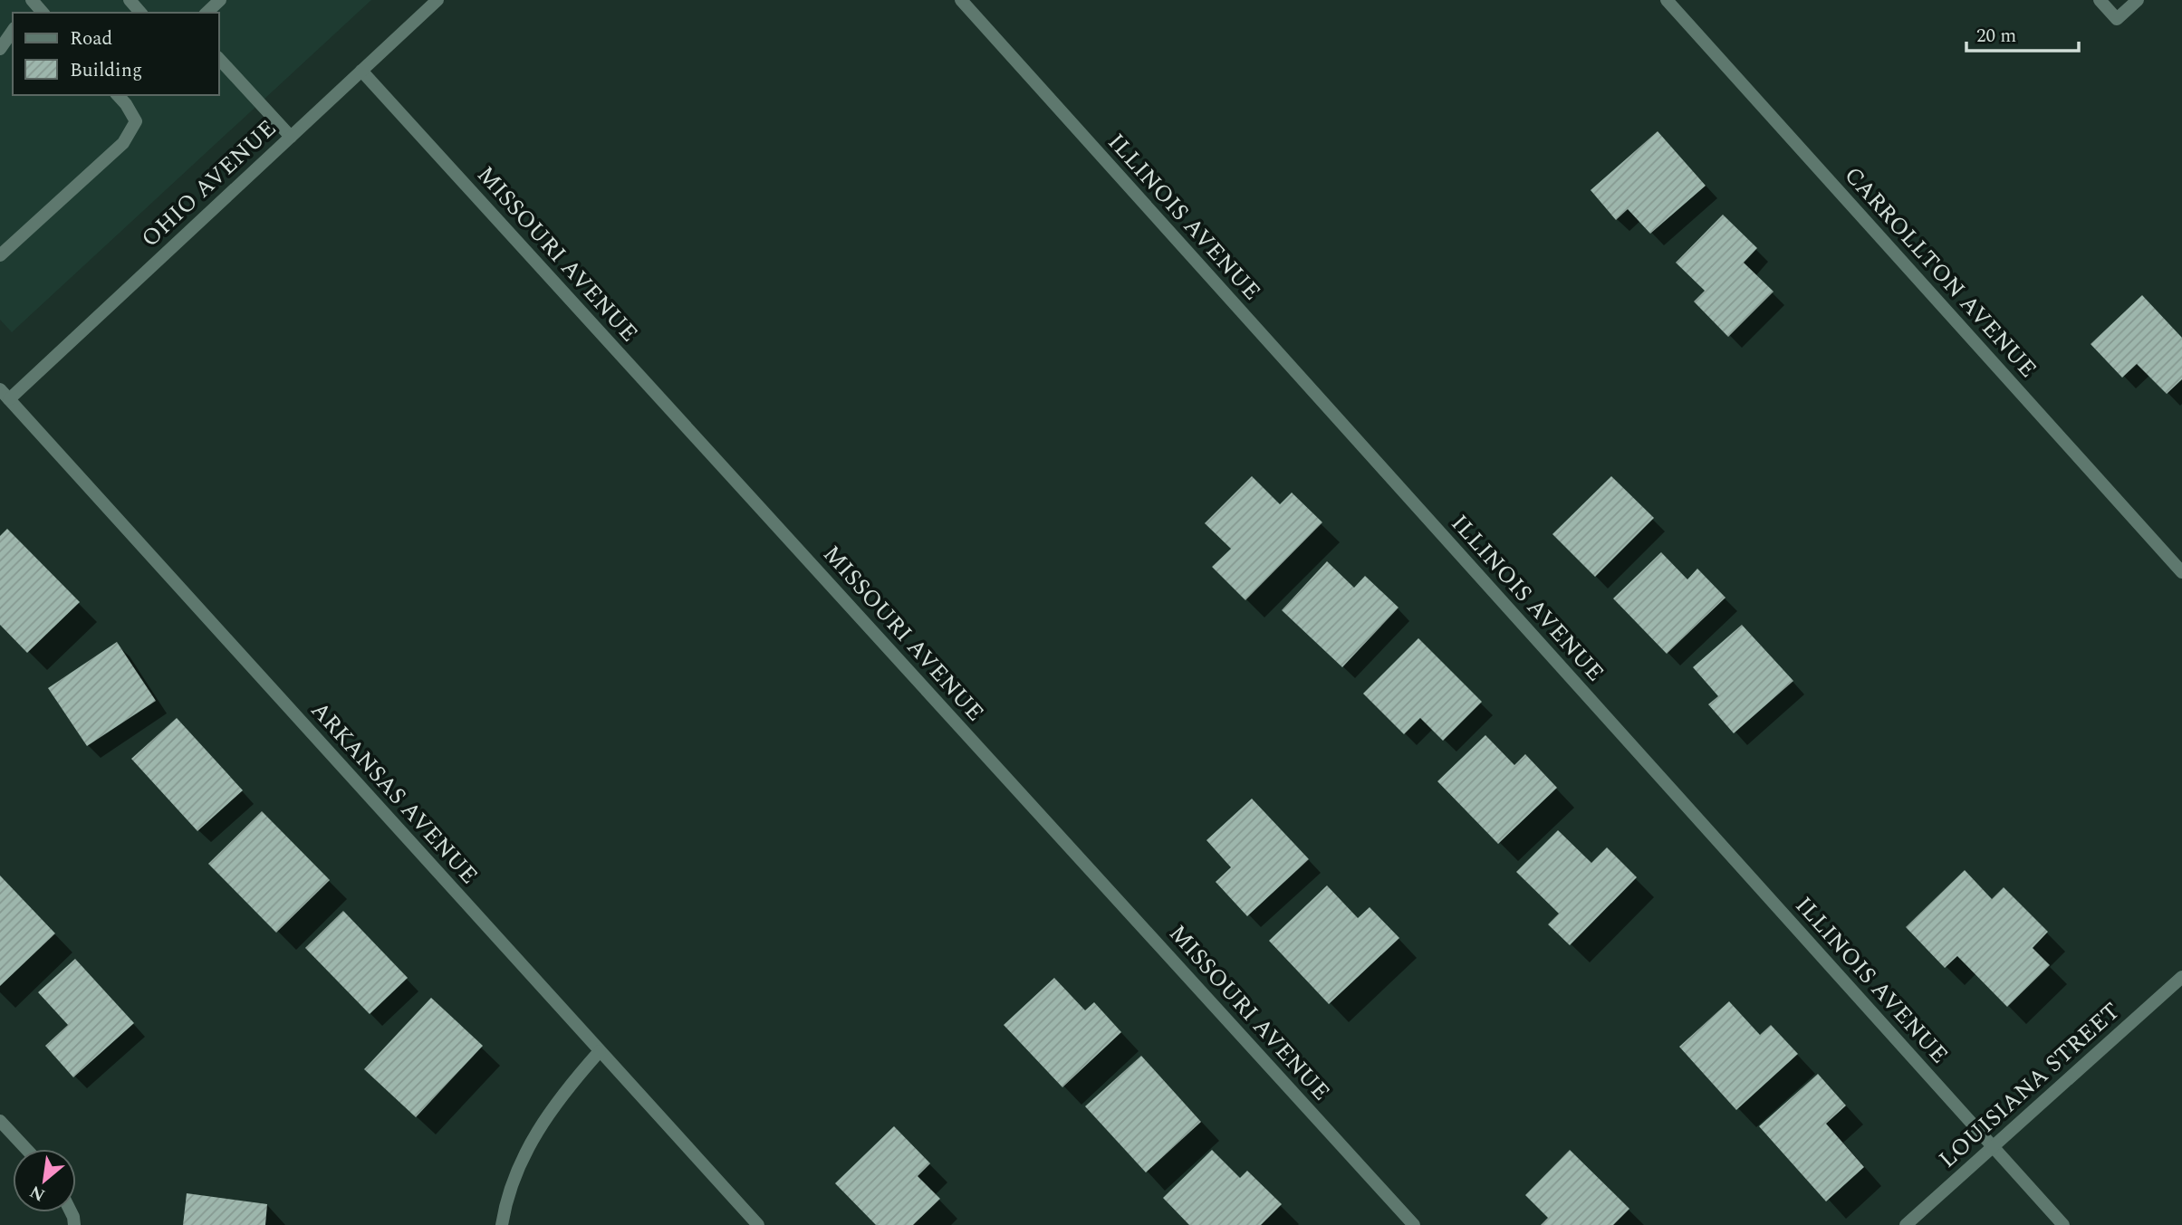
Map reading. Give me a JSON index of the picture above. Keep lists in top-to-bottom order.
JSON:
{
  "streets": {
    "street": [
      "OHIO AVENUE",
      "ILLINOIS AVENUE",
      "MISSOURI AVENUE",
      "CARROLLTON AVENUE",
      "ARKANSAS AVENUE",
      "LOUISIANA STREET"
    ]
  },
  "crossings": [
    ["OHIO AVENUE", "MISSOURI AVENUE"],
    ["OHIO AVENUE", "ARKANSAS AVENUE"],
    ["ILLINOIS AVENUE", "LOUISIANA STREET"]
  ],
  "legend": ["Road", "Building"],
  "scale_bar": "20 m",
  "north": "bottom left"
}
